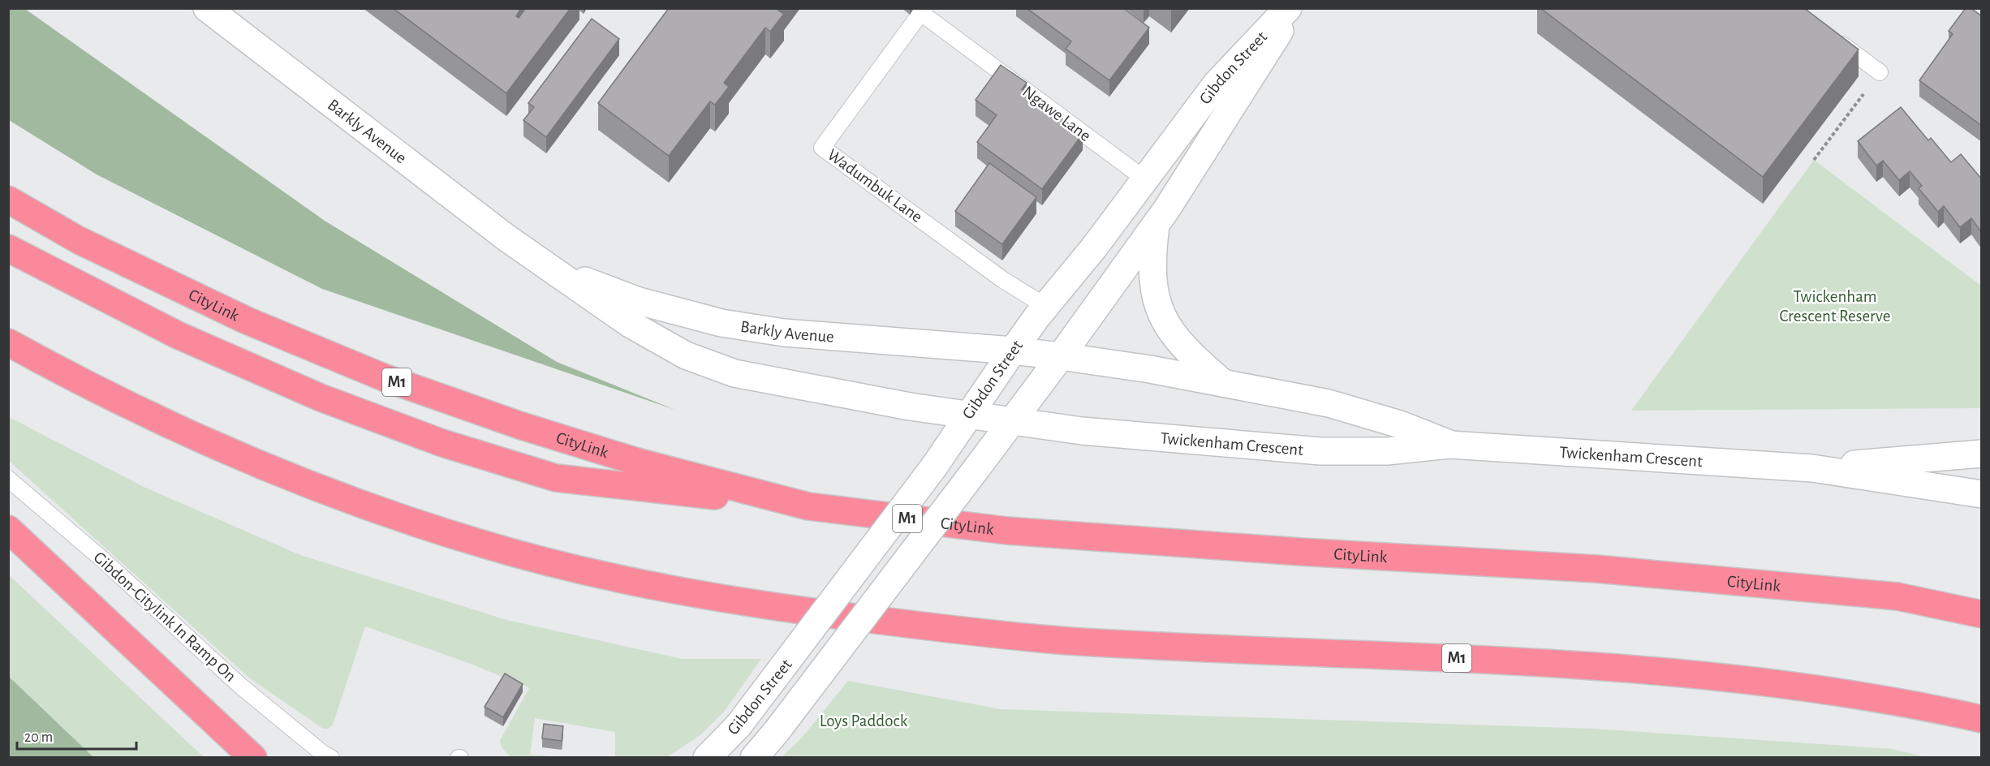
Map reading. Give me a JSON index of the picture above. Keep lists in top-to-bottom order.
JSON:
{
  "streets": {
    "highway": ["CityLink", "M1"],
    "main road": ["Gibdon Street", "Barkly Avenue", "Twickenham Crescent"],
    "lane": ["Ngawe Lane", "Wadumbuk Lane", "Gibdon-Citylink In Ramp On"]
  },
  "crossings": [
    ["Gibdon Street", "Ngawe Lane"],
    ["Gibdon Street", "Barkly Avenue"],
    ["Gibdon Street", "Wadumbuk Lane"],
    ["Gibdon Street", "Twickenham Crescent"],
    ["Ngawe Lane", "Wadumbuk Lane"],
    ["Barkly Avenue", "Twickenham Crescent"],
    ["CityLink", "M1"]
  ],
  "parks": ["Twickenham Crescent Reserve", "Loys Paddock"],
  "scale_bar": "20 m"
}
